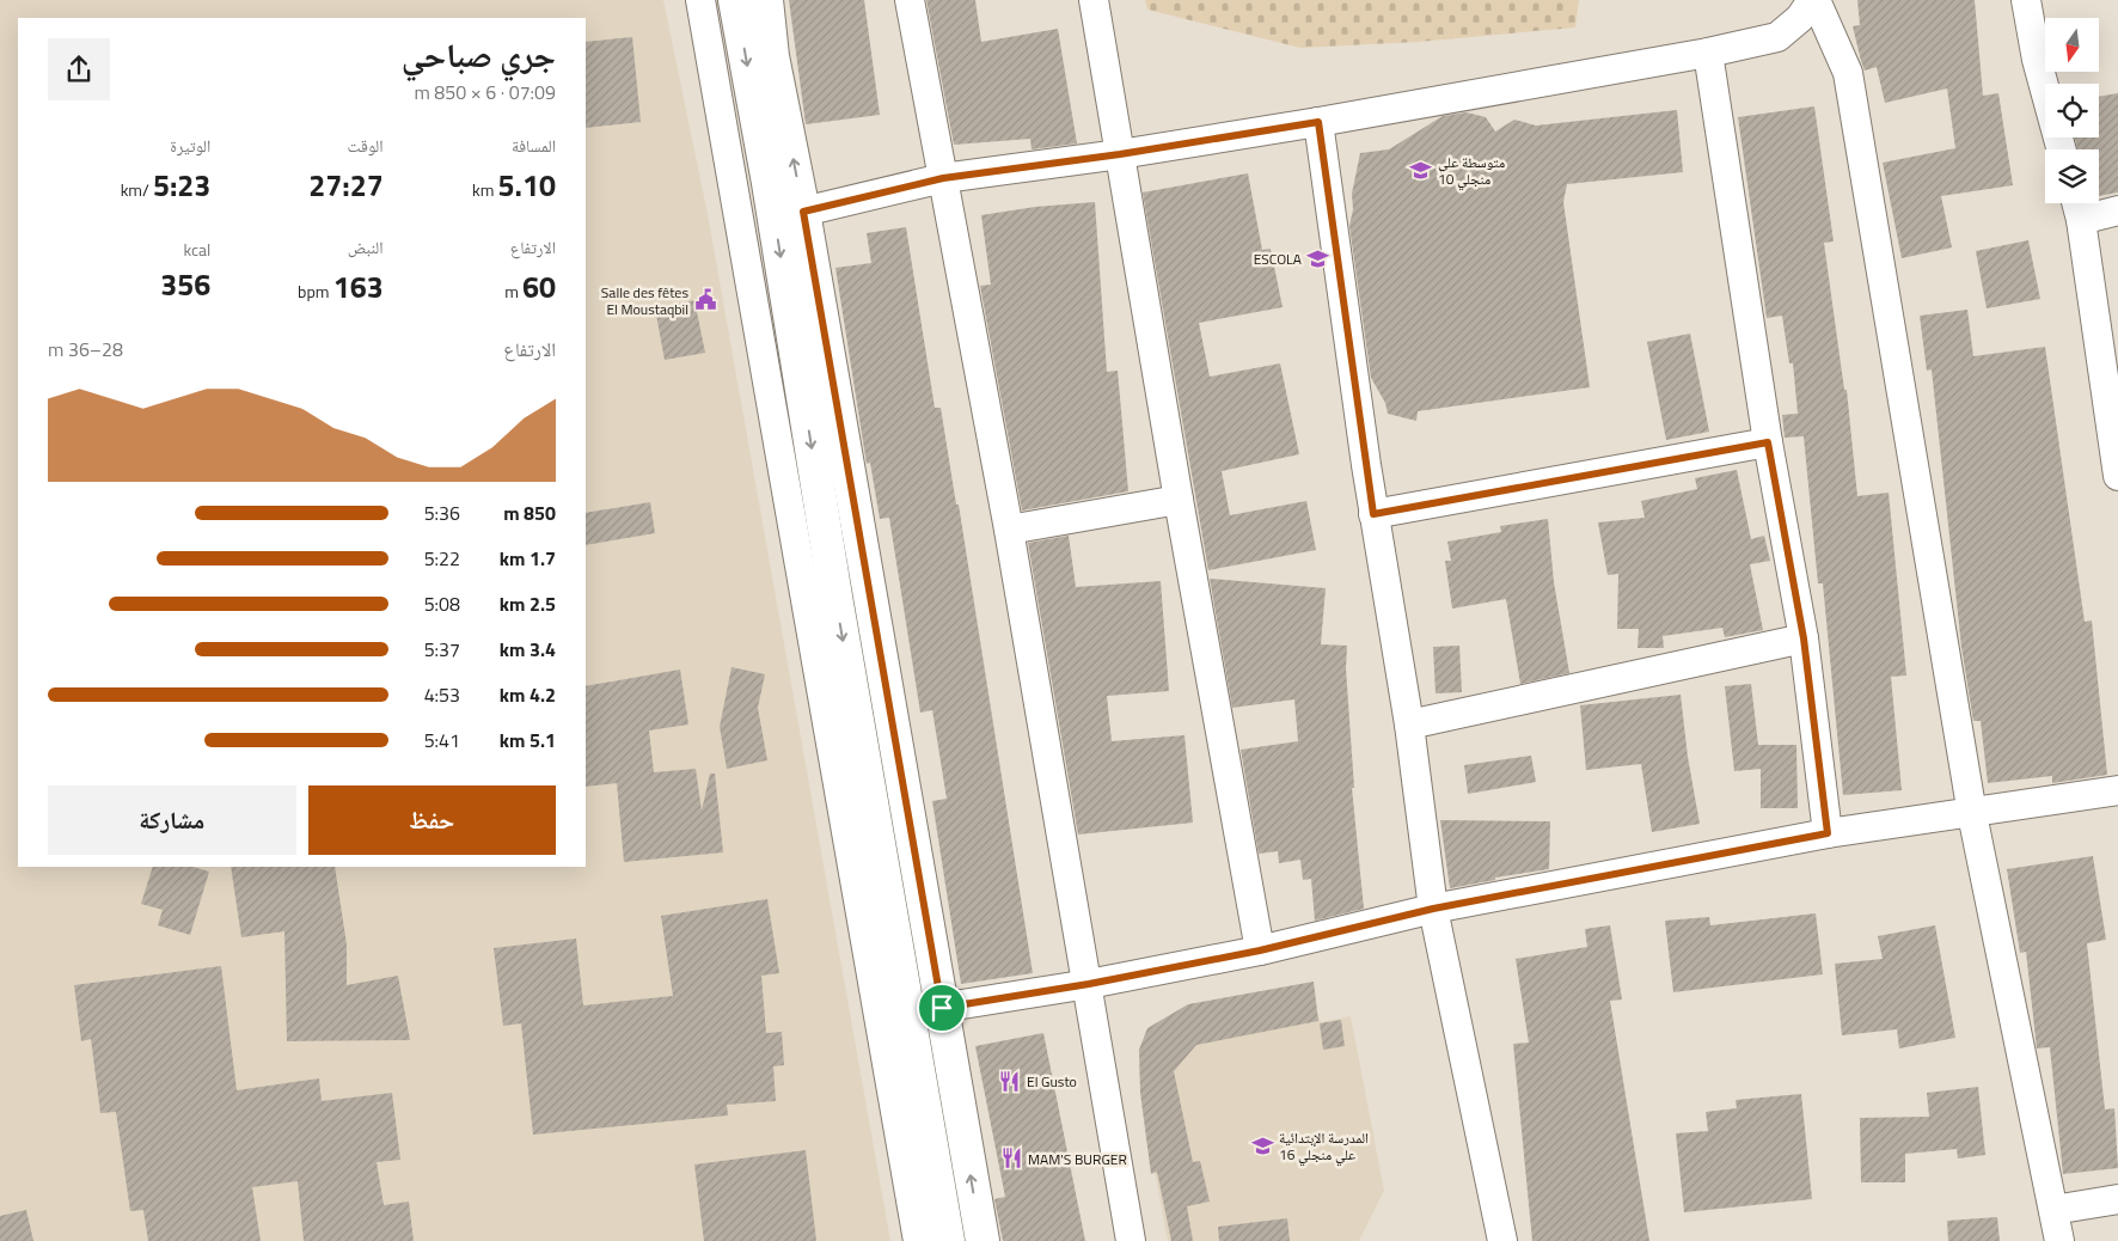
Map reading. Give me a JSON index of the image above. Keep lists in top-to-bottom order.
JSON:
{
  "places": {
    "school or university": ["متوسطة علي منجلي 10", "ESCOLA", "المدرسة الإبتدائية علي منجلي 16"],
    "public building": ["Salle des fêtes El Moustaqbil"],
    "restaurant": ["El Gusto", "MAM'S BURGER"]
  },
  "north": "bottom",
  "page": {
    "heading": ["جري صباحي", "07:09 · 6 × 850 m"],
    "stats": [
      ["المسافة", "5.10 km"],
      ["الوقت", "27:27"],
      ["الوتيرة", "5:23 /km"],
      ["الارتفاع", "60 m"],
      ["النبض", "163 bpm"],
      ["kcal", "356"]
    ],
    "chart": ["الارتفاع", "28–36 m"],
    "list": [
      {
        "name": "850 m",
        "note": "5:36"
      },
      {
        "name": "1.7 km",
        "note": "5:22"
      },
      {
        "name": "2.5 km",
        "note": "5:08"
      },
      {
        "name": "3.4 km",
        "note": "5:37"
      },
      {
        "name": "4.2 km",
        "note": "4:53"
      },
      {
        "name": "5.1 km",
        "note": "5:41"
      }
    ],
    "buttons": ["حفظ", "مشاركة"]
  }
}
